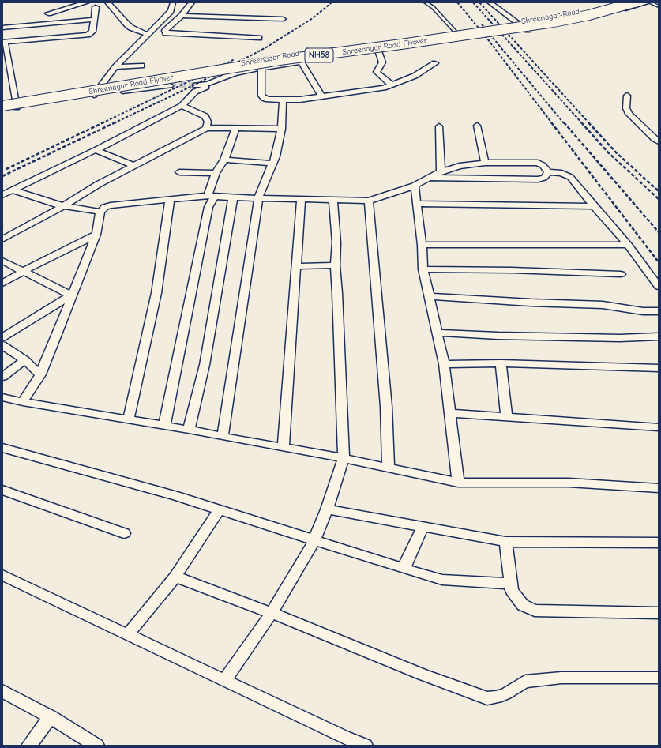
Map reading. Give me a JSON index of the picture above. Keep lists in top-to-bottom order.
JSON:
{
  "streets": {
    "highway": ["Shreenagar Road Flyover", "NH58"],
    "street": ["Shreenagar Road"]
  }
}
